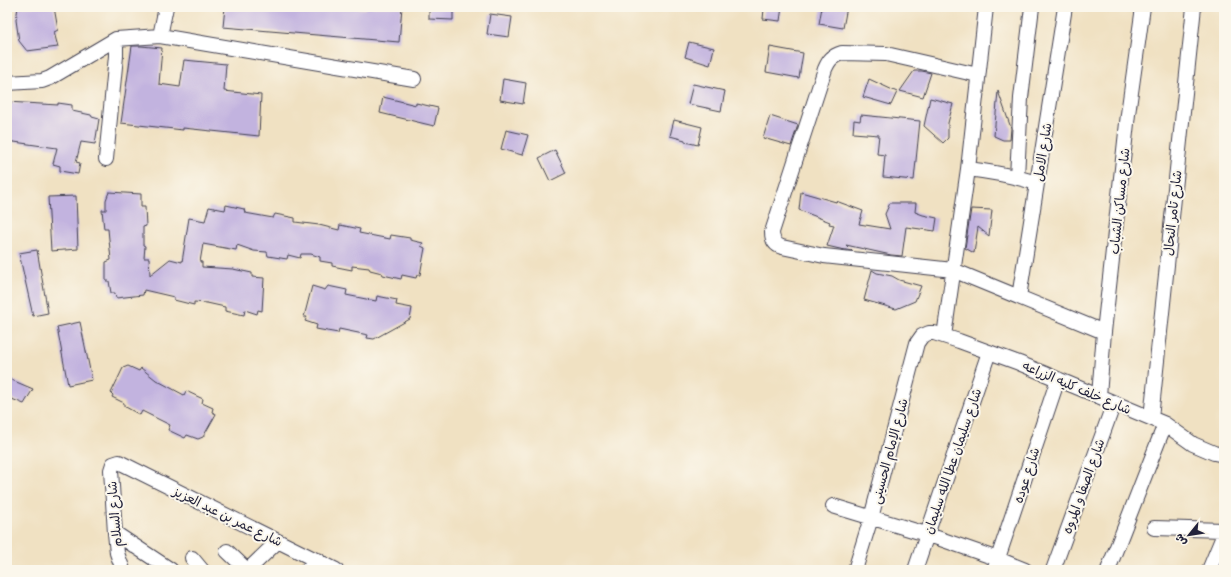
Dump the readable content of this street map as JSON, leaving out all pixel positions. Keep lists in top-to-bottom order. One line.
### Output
{"streets":{"street":["شارع الامل","شارع مساكن الشباب","شارع تامر النحال","شارع خلف كليه الزراعه","شارع الإمام الحسينى","شارع سليمان عطا الله سليمان","شارع عوده","شارع الصفا و المروه","شارع السلام","شارع عمر بن عبد العزيز"]},"crossings":[["شارع مساكن الشباب","شارع خلف كليه الزراعه"],["شارع تامر النحال","شارع خلف كليه الزراعه"],["شارع خلف كليه الزراعه","شارع الإمام الحسينى"],["شارع خلف كليه الزراعه","شارع سليمان عطا الله سليمان"],["شارع خلف كليه الزراعه","شارع عوده"],["شارع خلف كليه الزراعه","شارع الصفا و المروه"],["شارع السلام","شارع عمر بن عبد العزيز"]],"north":"bottom left"}
